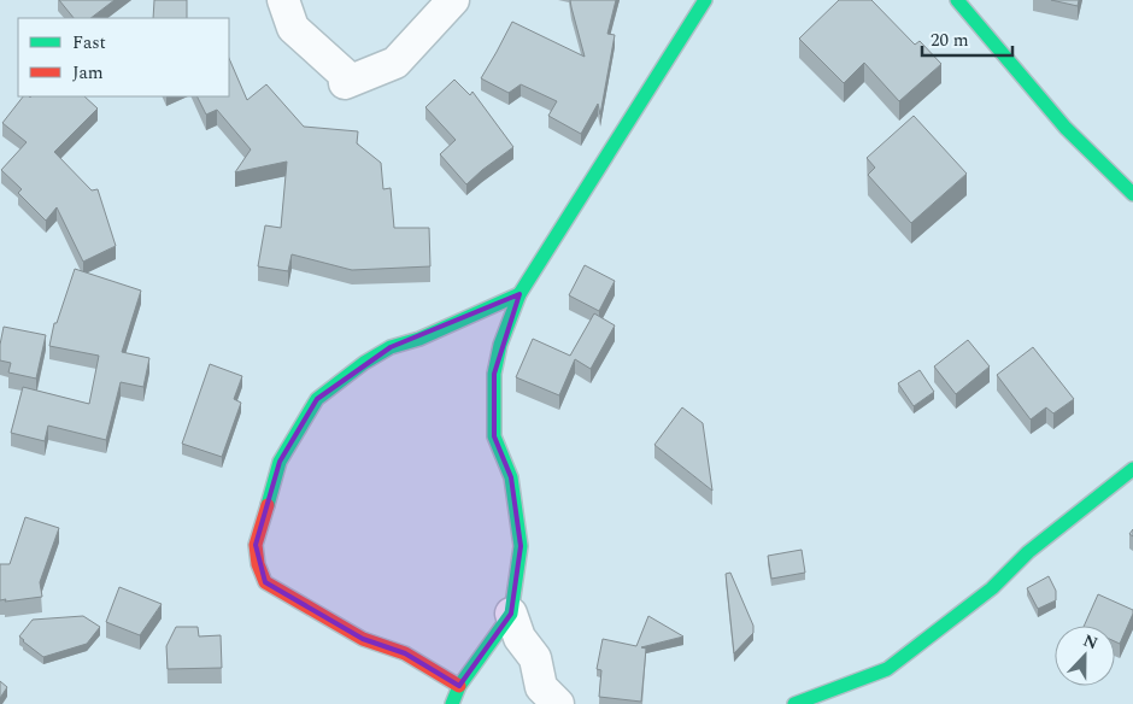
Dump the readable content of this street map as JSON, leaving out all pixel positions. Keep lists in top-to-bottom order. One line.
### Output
{"legend":["Fast","Jam"],"scale_bar":"20 m","north":"top"}
